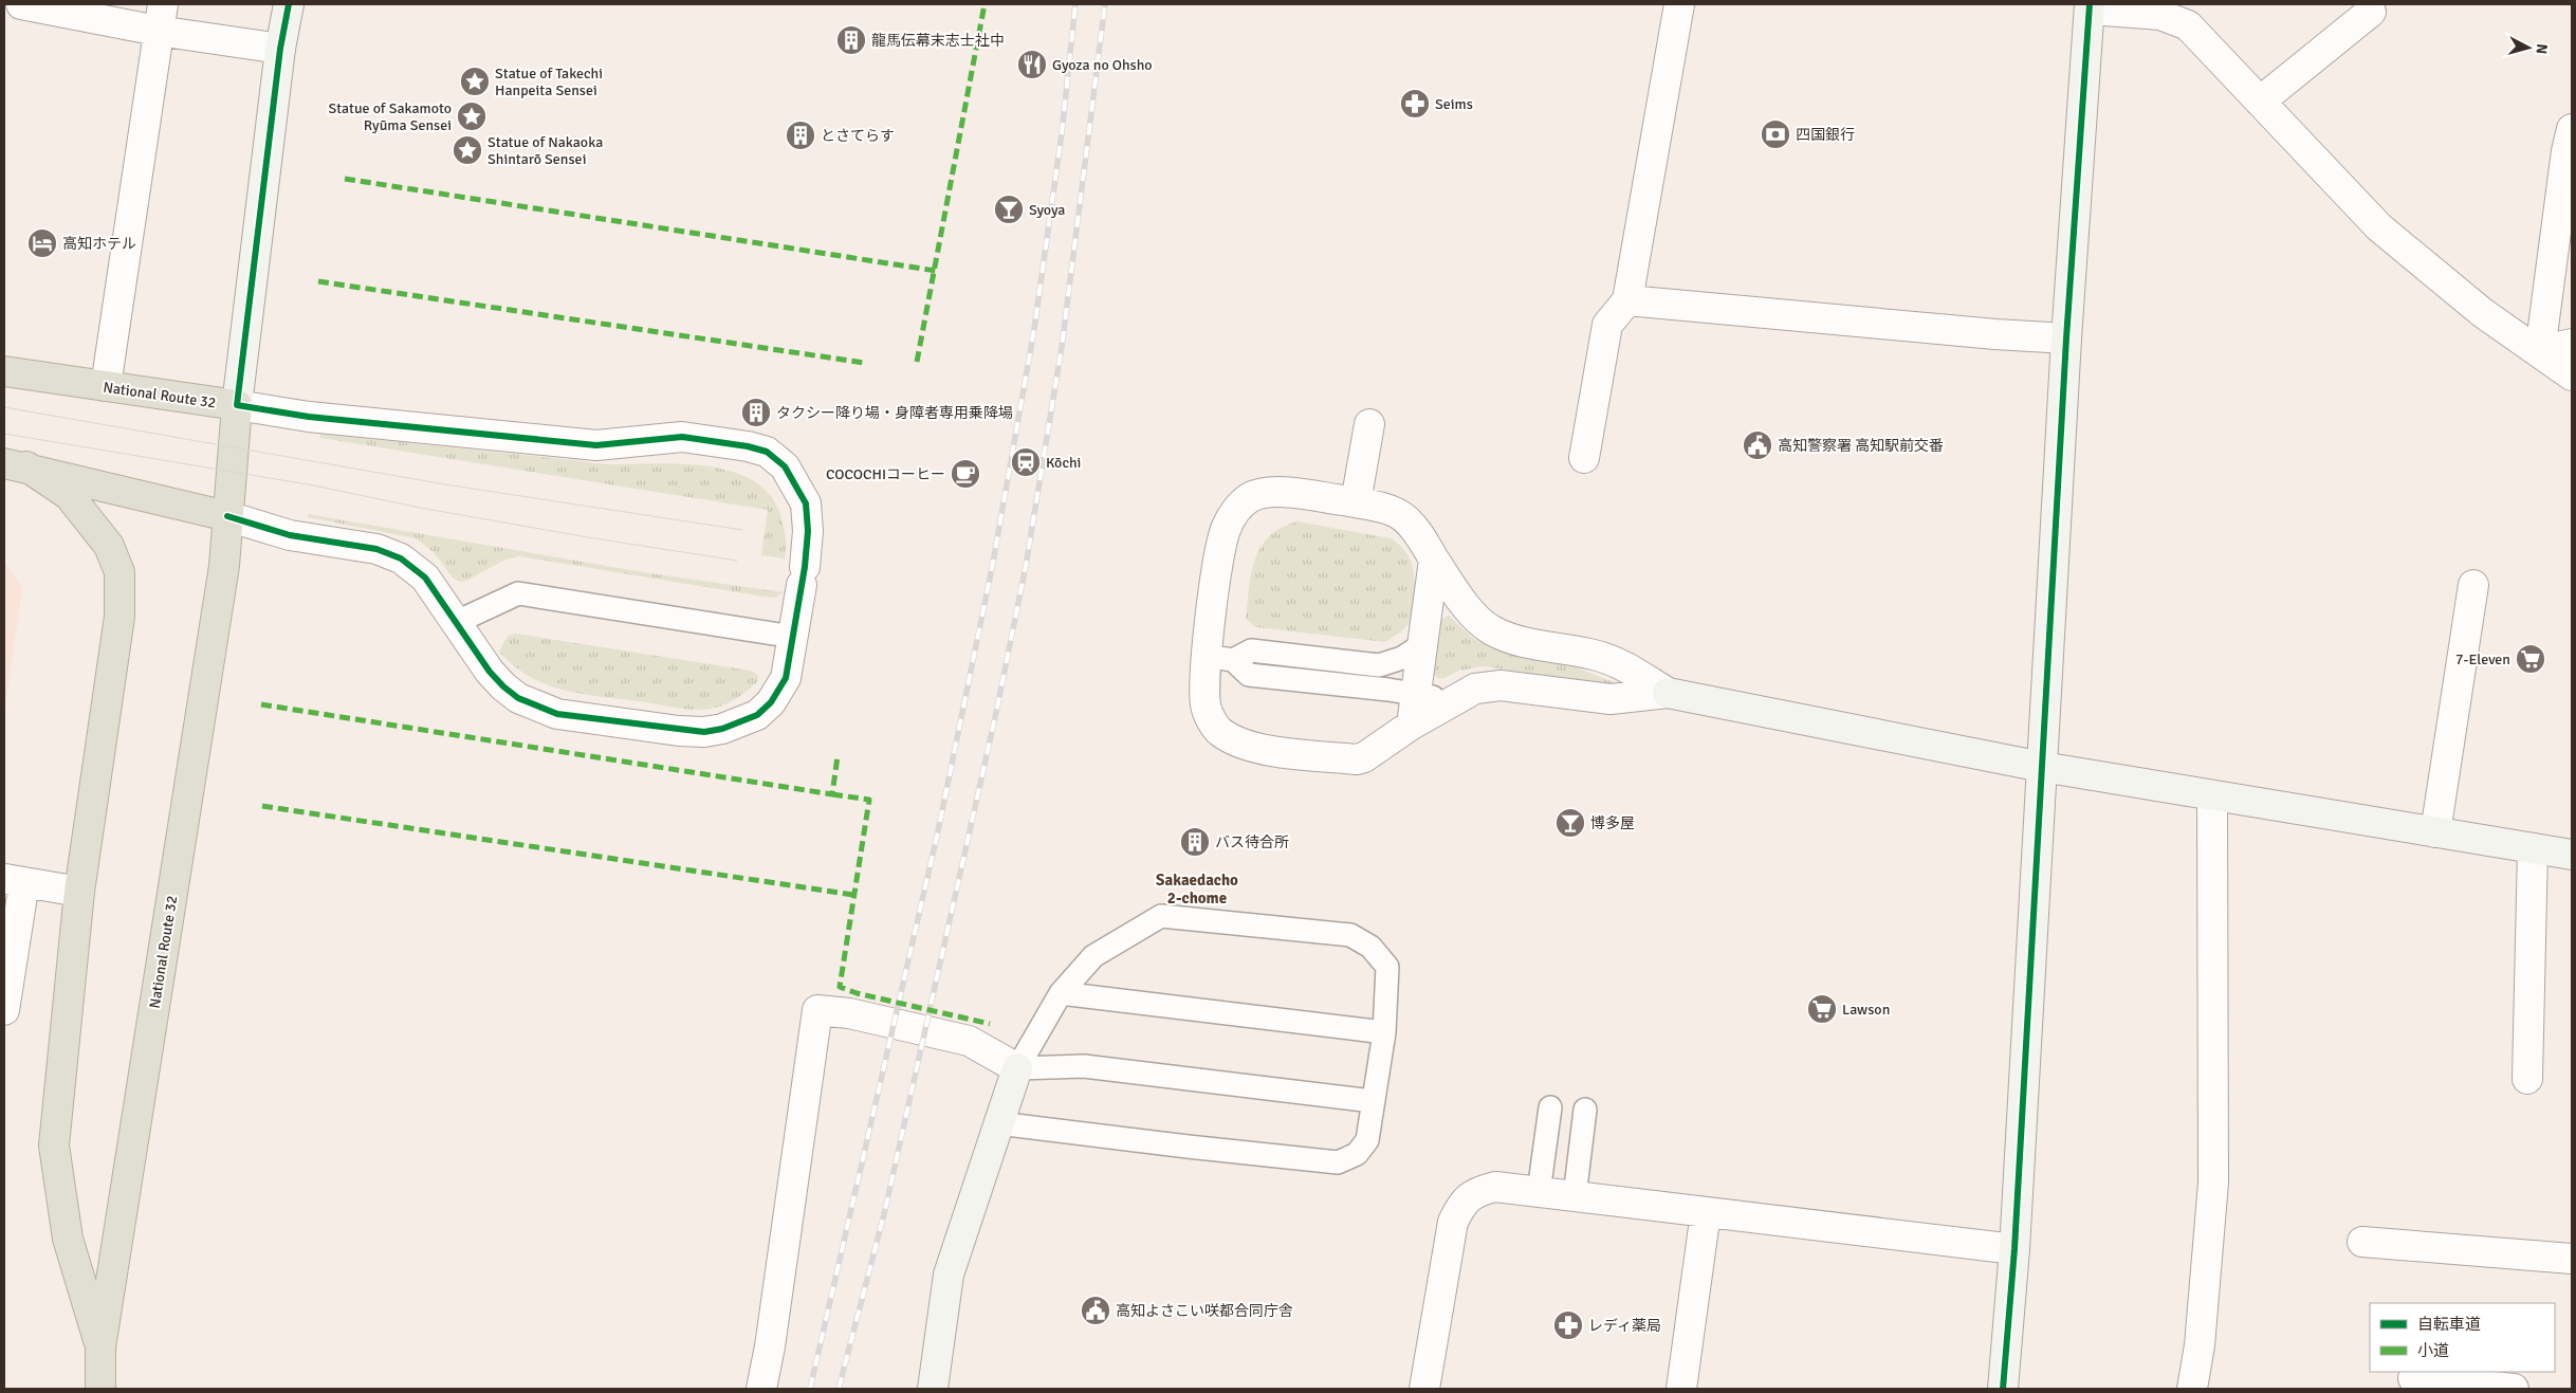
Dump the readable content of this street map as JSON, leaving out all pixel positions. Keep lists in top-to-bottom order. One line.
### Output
{"streets":{"highway":["National Route 32"]},"districts":["Sakaedacho 2-chome"],"places":{"building":["龍馬伝幕末志士社中","とさてらす","タクシー降り場・身障者専用乗降場","バス待合所"],"restaurant":["Gyoza no Ohsho"],"place":["Statue of Takechi Hanpeita Sensei","Statue of Sakamoto Ryūma Sensei","Statue of Nakaoka Shintarō Sensei"],"pharmacy":["Seims","レディ薬局"],"bank":["四国銀行"],"bar":["Syoya","博多屋"],"hotel":["高知ホテル"],"public building":["高知警察署 高知駅前交番","高知よさこい咲都合同庁舎"],"station":["Kōchi"],"cafe":["COCOCHIコーヒー"],"supermarket":["7-Eleven","Lawson"]},"legend":["自転車道","小道"],"north":"right"}
